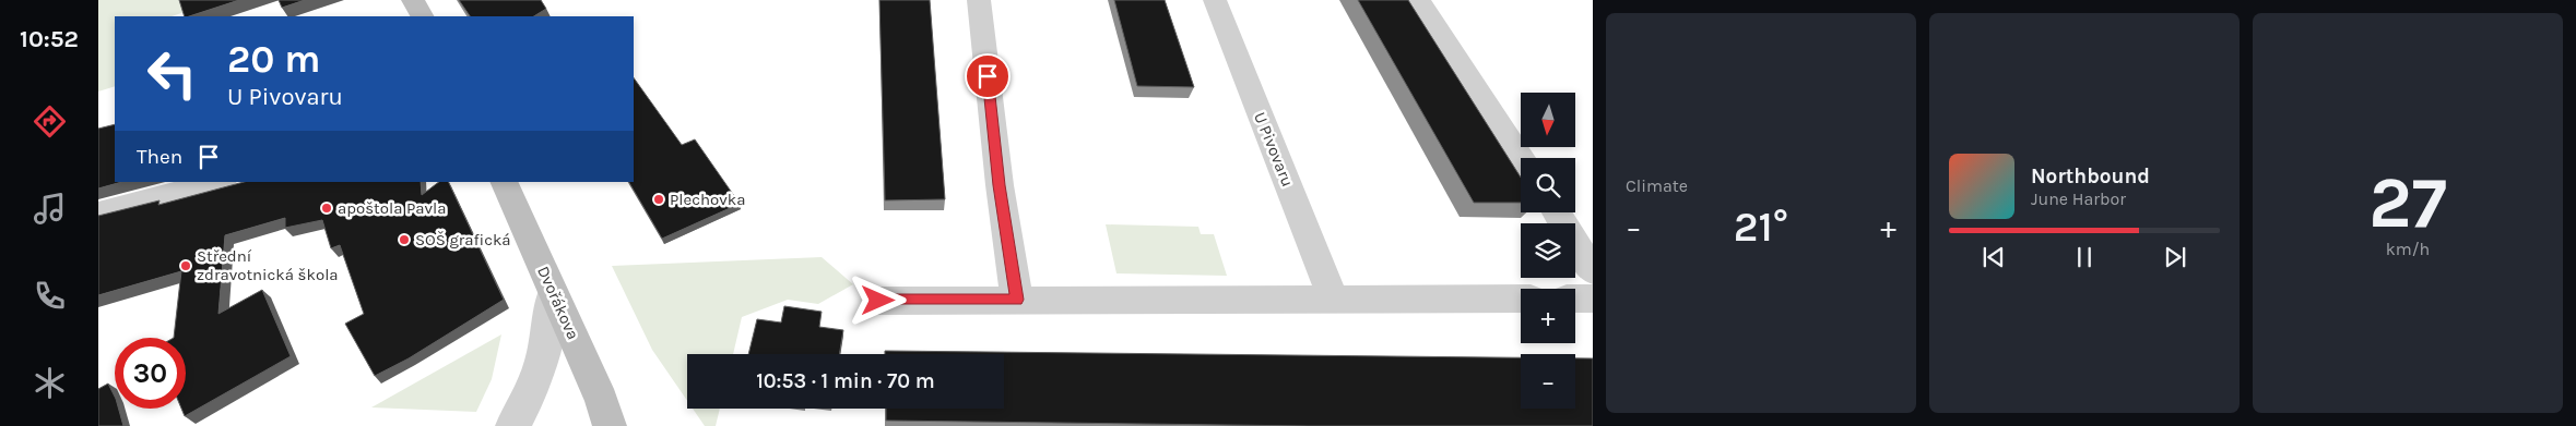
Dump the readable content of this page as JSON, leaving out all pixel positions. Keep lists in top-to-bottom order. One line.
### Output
{"streets":{"main road":["Dvořákova"],"street":["U Pivovaru"]},"places":["Plechovka","apoštola Pavla","SOŠ grafická","Střední zdravotnická škola"],"north":"bottom","page":{"tabs":"10:52","tile":["Climate",["27","km/h"]],"turn":["20 m","U Pivovaru"],"map_buttons":["+","−"],"then":"Then","song":["Northbound","June Harbor"],"heat":["−","21°","+"],"limit":"30","trip":"10:53 · 1 min · 70 m"}}
